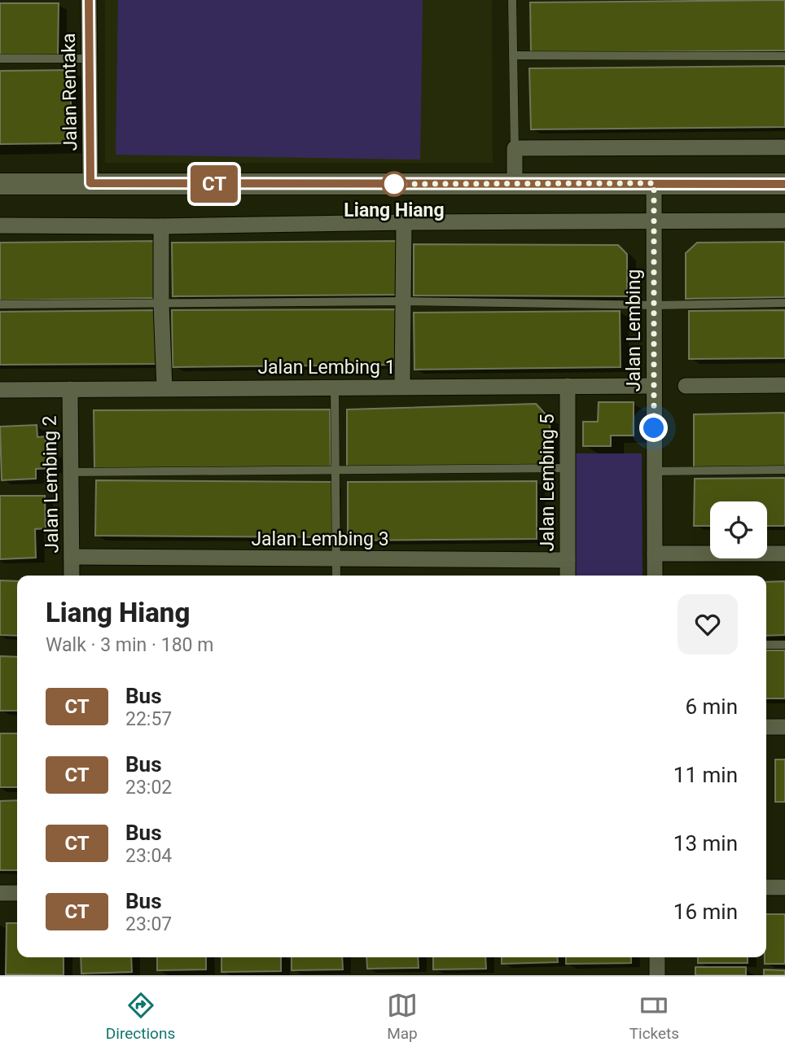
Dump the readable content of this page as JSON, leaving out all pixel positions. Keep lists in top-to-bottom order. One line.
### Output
{"streets":{"street":["Jalan Rentaka","Jalan Lembing","Jalan Lembing 1","Jalan Lembing 5","Jalan Lembing 2","Jalan Lembing 3"]},"crossings":[["Jalan Lembing","Jalan Lembing 1"],["Jalan Lembing 1","Jalan Lembing 5"],["Jalan Lembing 1","Jalan Lembing 2"],["Jalan Lembing 5","Jalan Lembing 3"],["Jalan Lembing 2","Jalan Lembing 3"]],"places":["Liang Hiang"],"lines":["bus line CT"],"page":{"on_map":"CT","heading":["Liang Hiang","Walk · 3 min · 180 m"],"list":[{"mark":"CT","name":"Bus","note":"22:57","value":"6 min"},{"mark":"CT","name":"Bus","note":"23:02","value":"11 min"},{"mark":"CT","name":"Bus","note":"23:04","value":"13 min"},{"mark":"CT","name":"Bus","note":"23:07","value":"16 min"}],"tabs":["Directions","Map","Tickets"]}}
